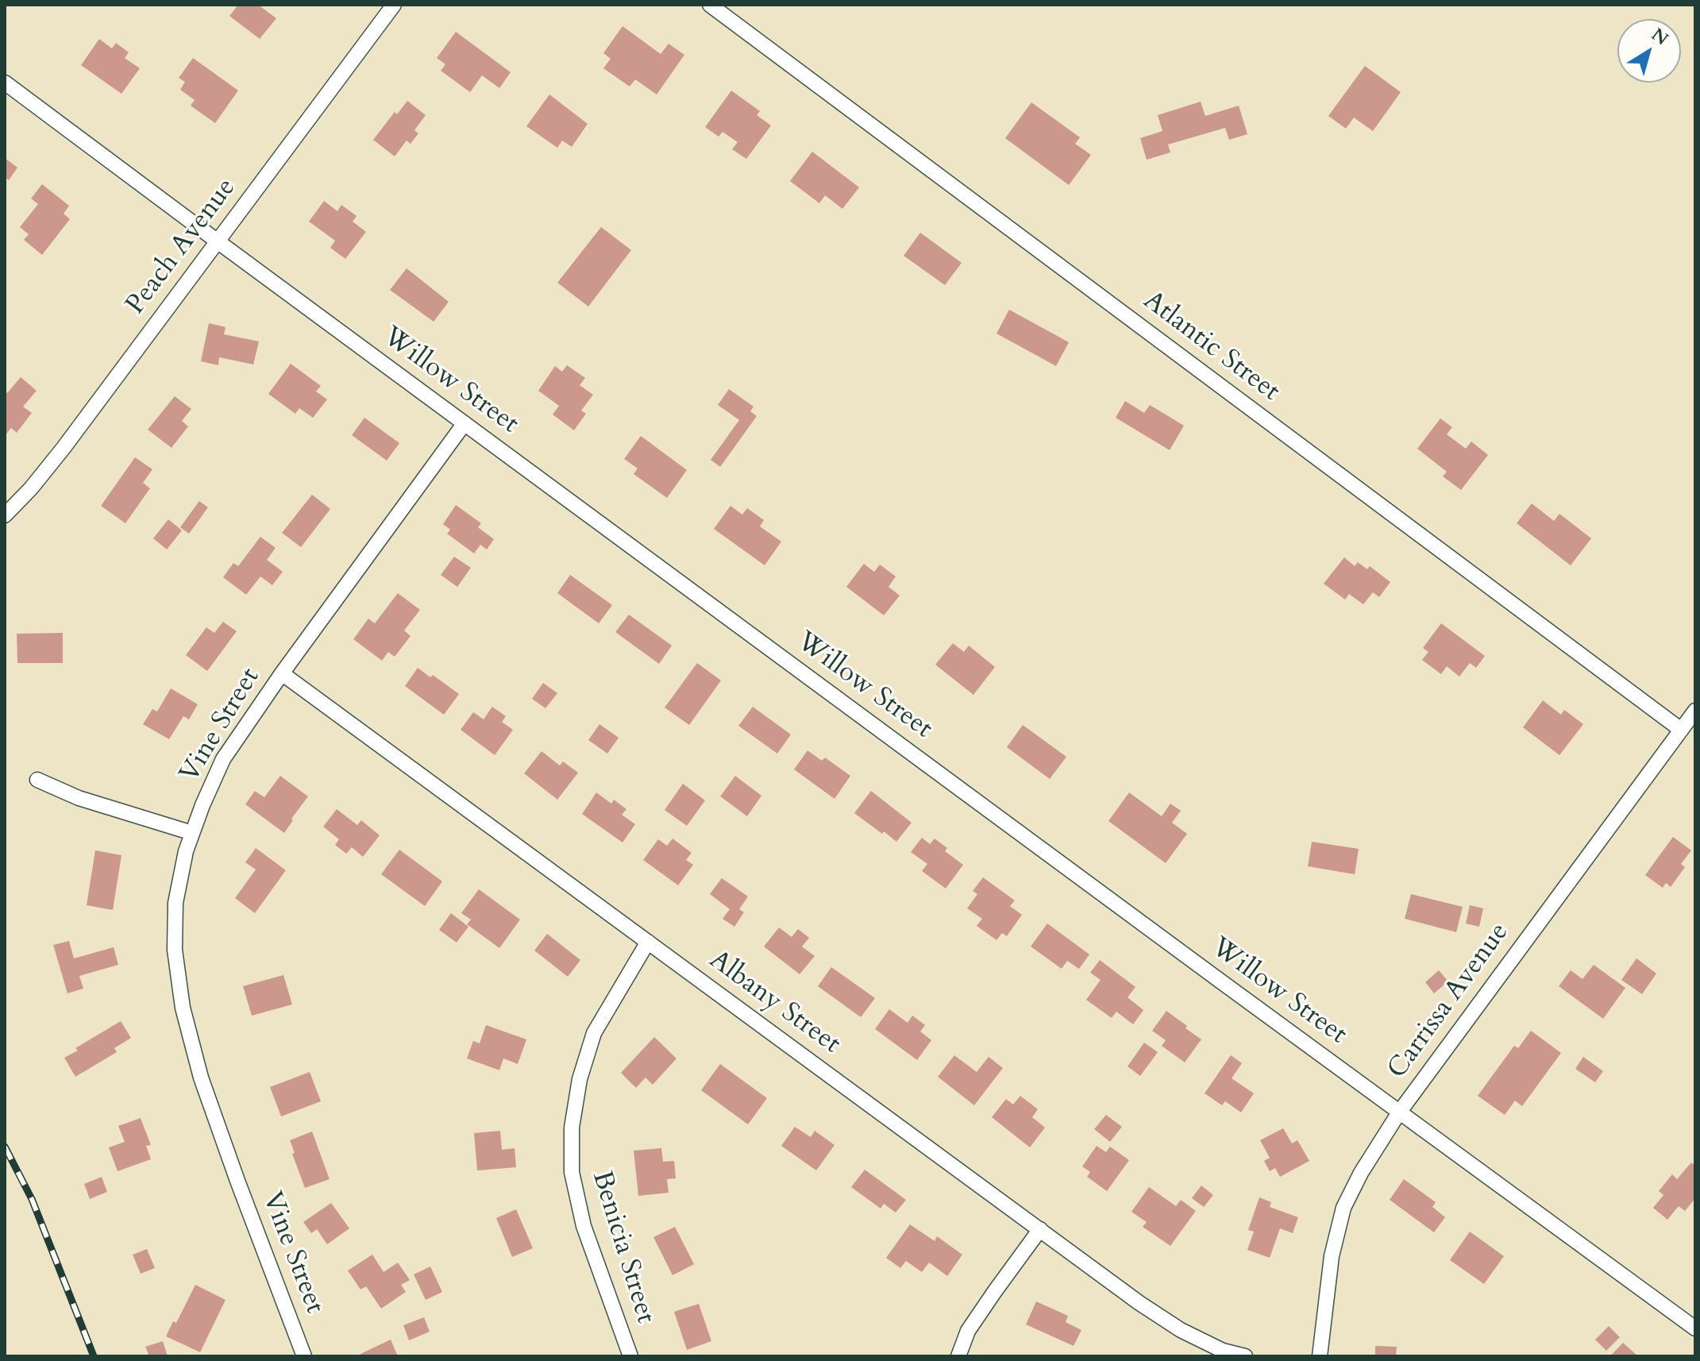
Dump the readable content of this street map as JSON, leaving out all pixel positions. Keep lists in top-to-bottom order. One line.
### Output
{"streets":{"street":["Peach Avenue","Atlantic Street","Willow Street","Vine Street","Carrissa Avenue","Albany Street","Benicia Street"]},"crossings":[["Peach Avenue","Willow Street"],["Atlantic Street","Carrissa Avenue"],["Willow Street","Vine Street"],["Willow Street","Carrissa Avenue"],["Vine Street","Albany Street"],["Albany Street","Benicia Street"]],"north":"top right"}
